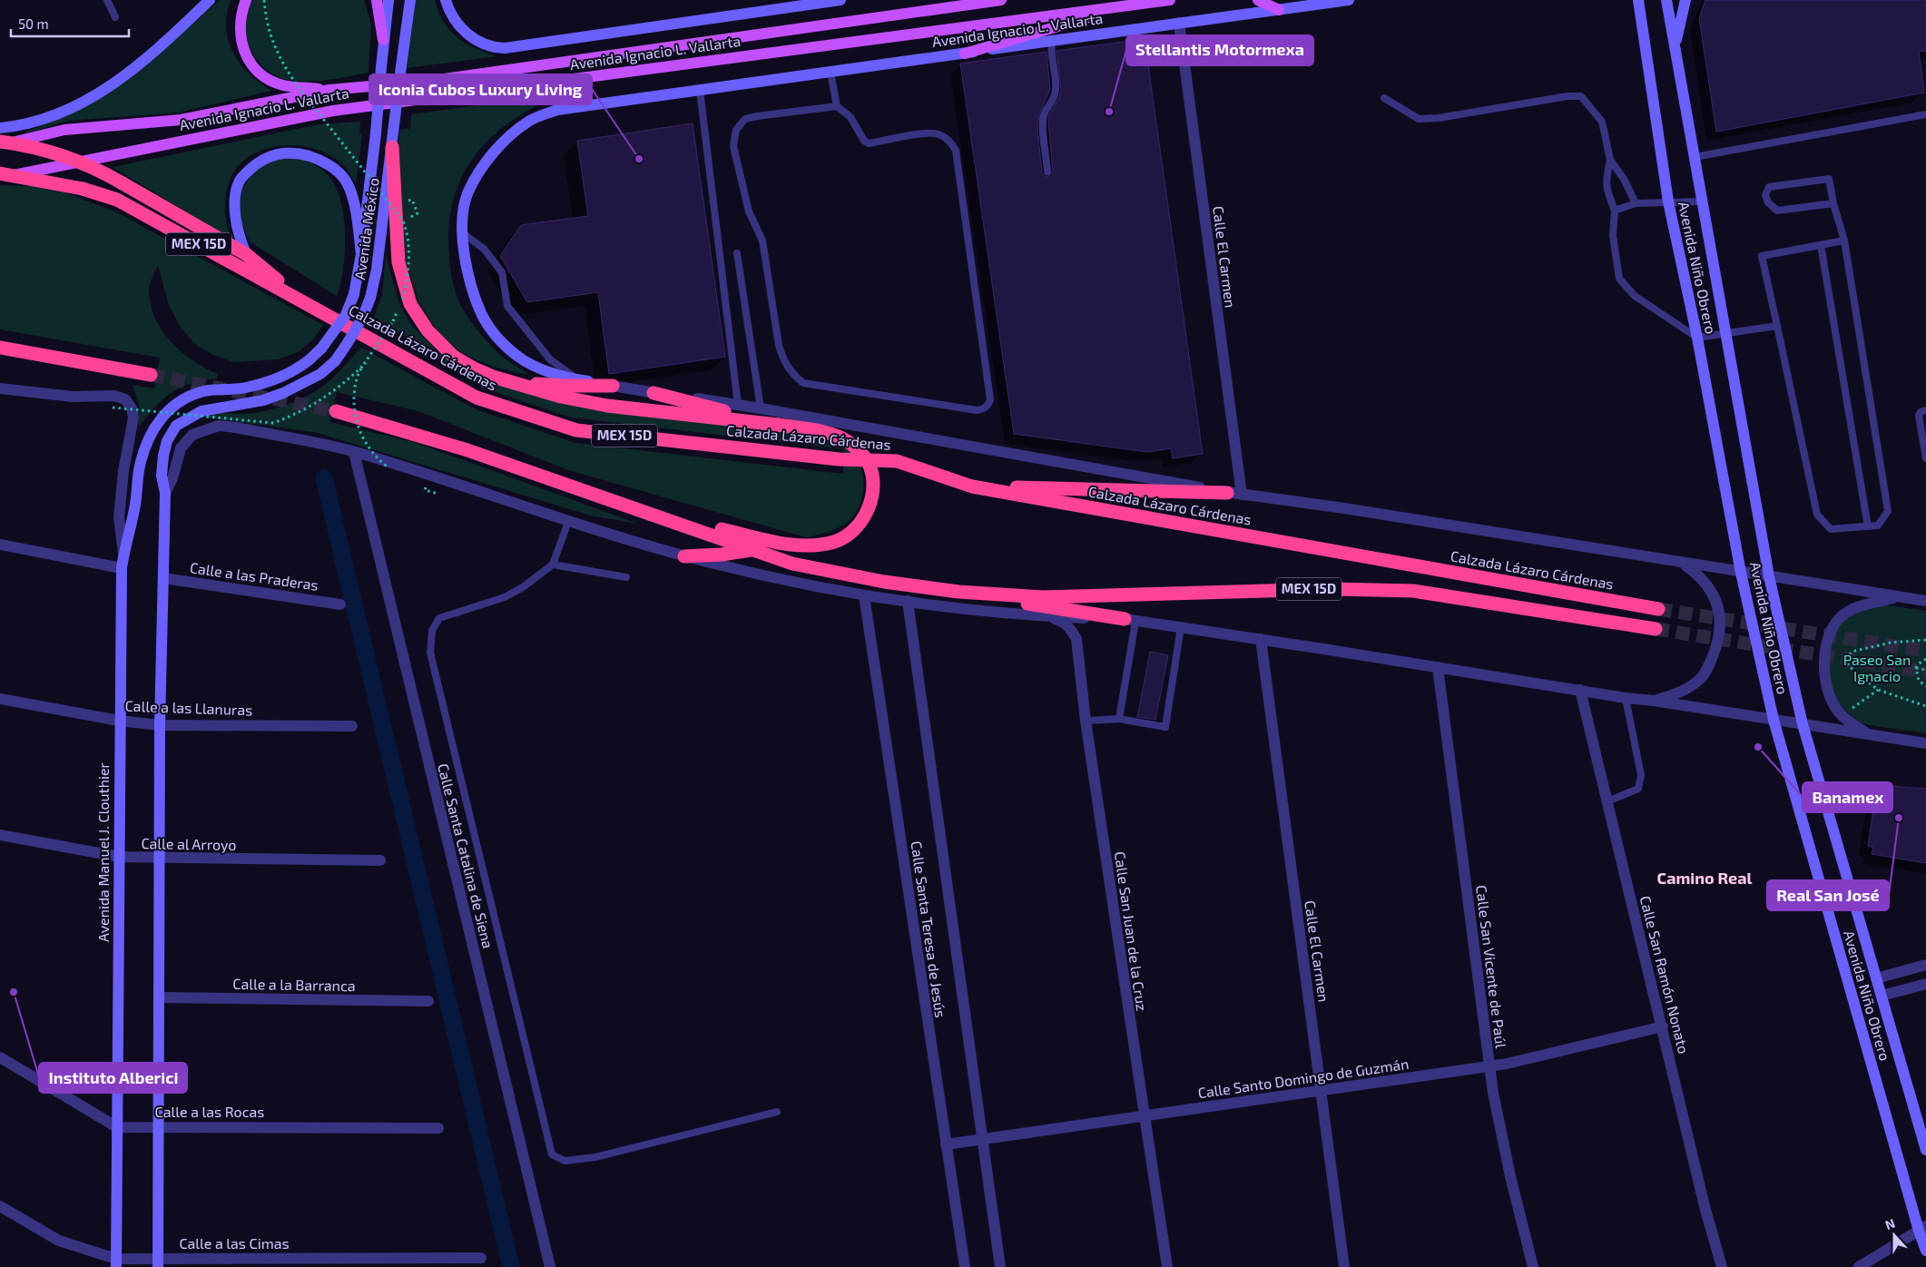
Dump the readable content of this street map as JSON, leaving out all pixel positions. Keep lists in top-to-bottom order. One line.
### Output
{"streets":{"highway":["MEX 15D","Calzada Lázaro Cárdenas"],"main road":["Avenida Ignacio L. Vallarta","Avenida México","Avenida Niño Obrero","Avenida Manuel J. Clouthier"],"street":["Calle El Carmen","Calle a las Praderas","Calle a las Llanuras","Calle al Arroyo","Calle Santa Catalina de Siena","Calle Santa Teresa de Jesús","Calle San Juan de la Cruz","Calle San Vicente de Paúl","Calle San Ramón Nonato","Calle a la Barranca","Calle Santo Domingo de Guzmán","Calle a las Rocas","Calle a las Cimas"]},"crossings":[["Avenida Ignacio L. Vallarta","Calle El Carmen"],["Avenida Ignacio L. Vallarta","Calzada Lázaro Cárdenas"],["Avenida México","Avenida Manuel J. Clouthier"],["Calle El Carmen","Calzada Lázaro Cárdenas"],["Calle El Carmen","Calle Santo Domingo de Guzmán"],["Avenida Niño Obrero","Calzada Lázaro Cárdenas"],["Calle a las Llanuras","Avenida Manuel J. Clouthier"],["Calle al Arroyo","Avenida Manuel J. Clouthier"],["Avenida Manuel J. Clouthier","Calle a las Rocas"],["Avenida Manuel J. Clouthier","Calle a las Cimas"],["Calle Santa Teresa de Jesús","Calle Santo Domingo de Guzmán"],["Calle San Juan de la Cruz","Calle Santo Domingo de Guzmán"],["Calle San Vicente de Paúl","Calle Santo Domingo de Guzmán"],["Calle San Ramón Nonato","Calle Santo Domingo de Guzmán"]],"districts":["Camino Real"],"parks":["Paseo San Ignacio"],"places":["Stellantis Motormexa","Iconia Cubos Luxury Living","Banamex","Real San José","Instituto Alberici"],"scale_bar":"50 m","north":"top"}
